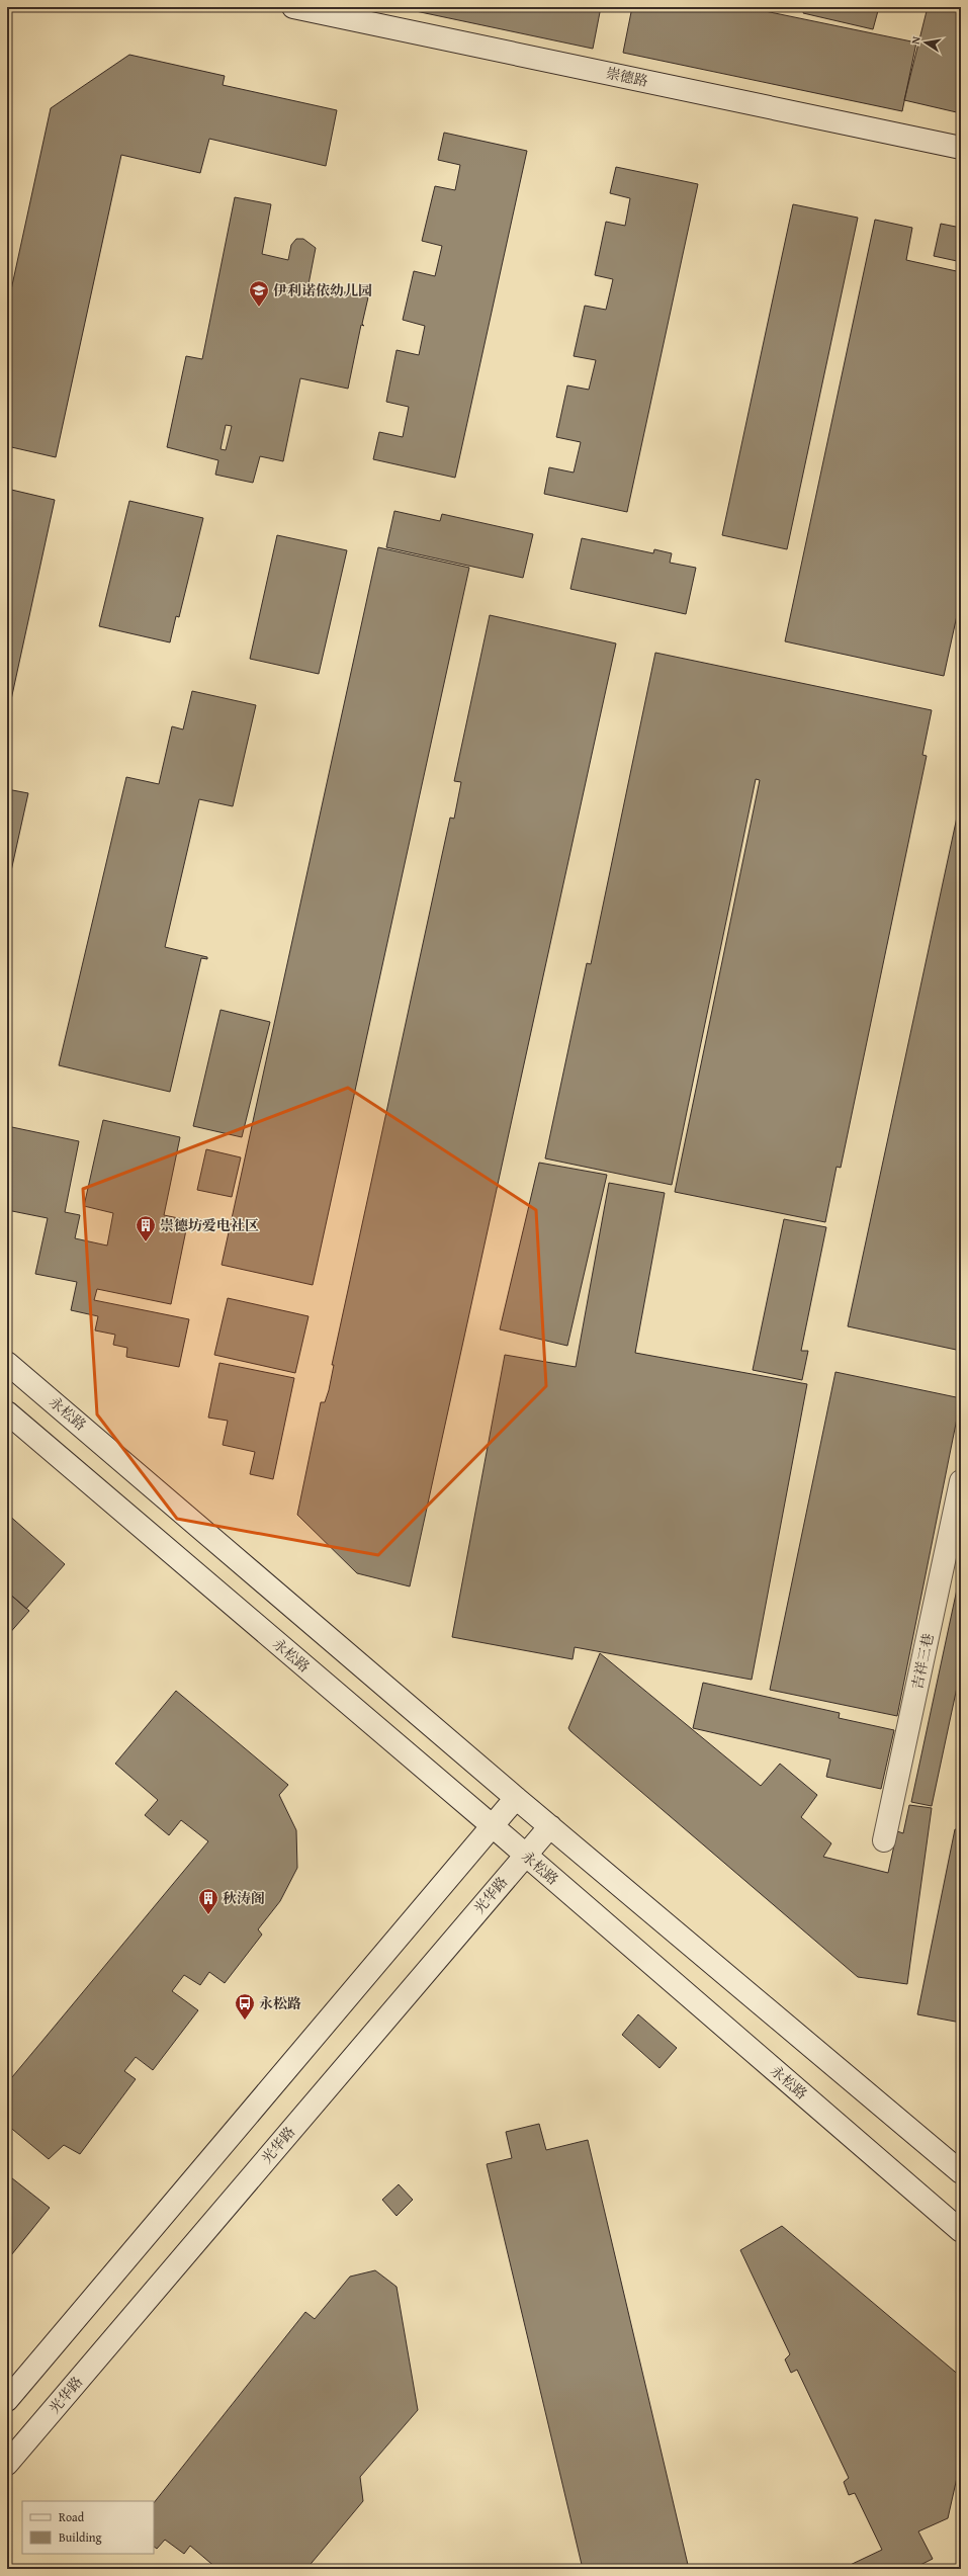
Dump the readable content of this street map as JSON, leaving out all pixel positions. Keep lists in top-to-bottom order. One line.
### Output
{"streets":{"street":["崇德路","永松路","吉祥三巷","光华路"]},"crossings":[["永松路","光华路"]],"places":{"school or university":["伊利诺依幼儿园"],"building":["崇德坊爱电社区","秋涛阁"],"bus stop":["永松路"]},"legend":["Road","Building"],"north":"left"}
